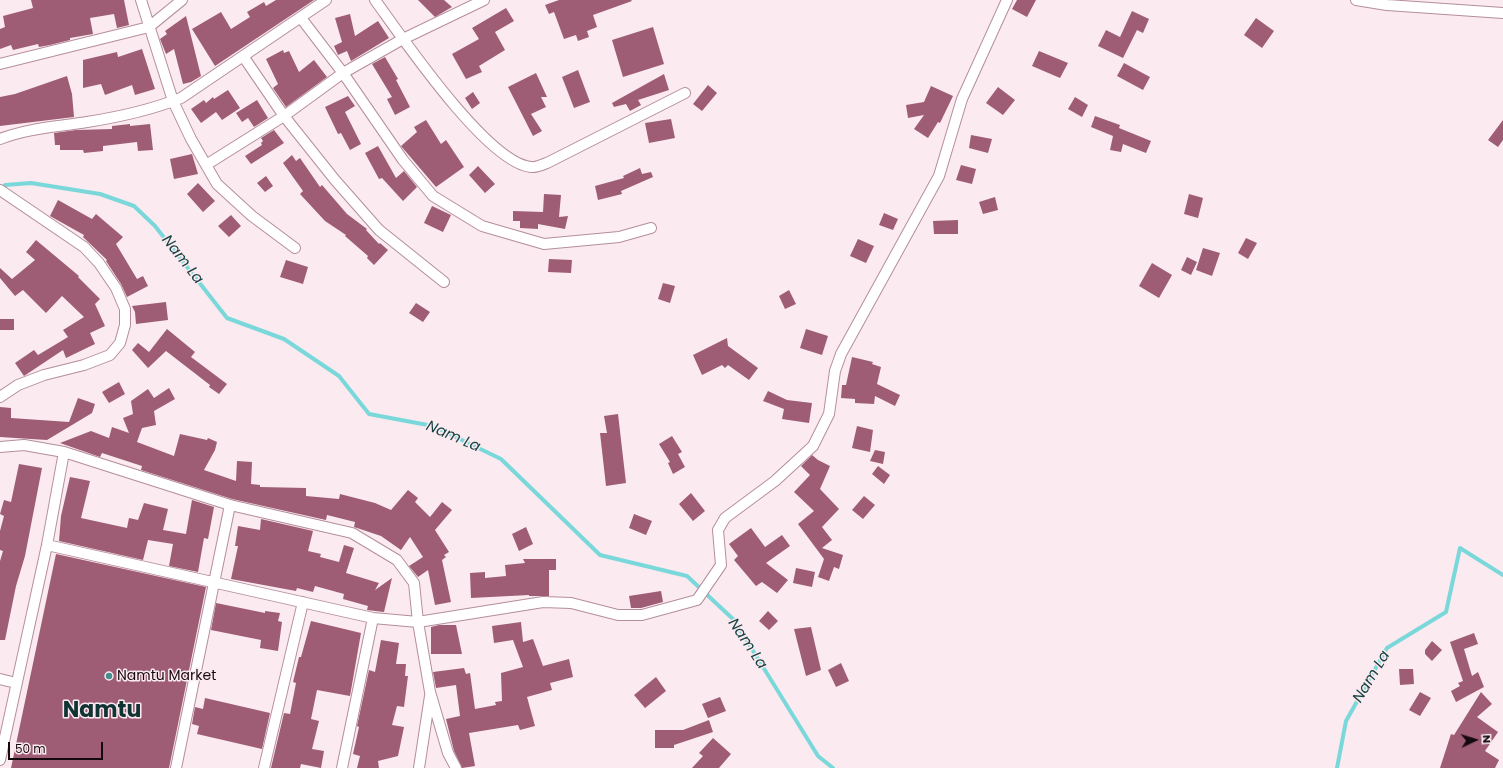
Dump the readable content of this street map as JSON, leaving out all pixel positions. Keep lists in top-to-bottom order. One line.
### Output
{"districts":["Namtu"],"water":["Nam La"],"places":["Namtu Market"],"scale_bar":"50 m","north":"right"}
